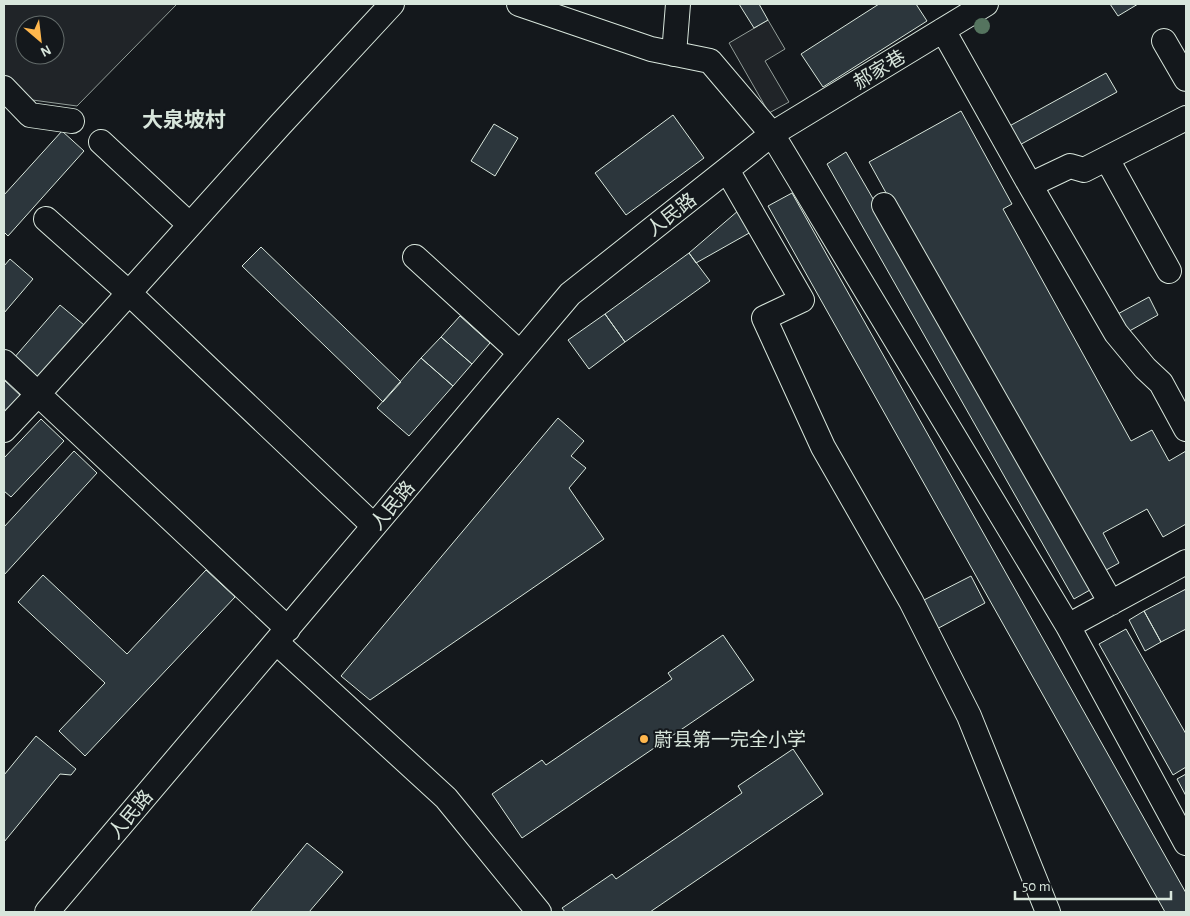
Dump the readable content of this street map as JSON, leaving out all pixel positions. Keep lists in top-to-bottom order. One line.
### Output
{"streets":{"street":["郝家巷","人民路"]},"crossings":[["郝家巷","人民路"]],"districts":["大泉坡村"],"places":["蔚县第一完全小学"],"scale_bar":"50 m","north":"bottom right"}
